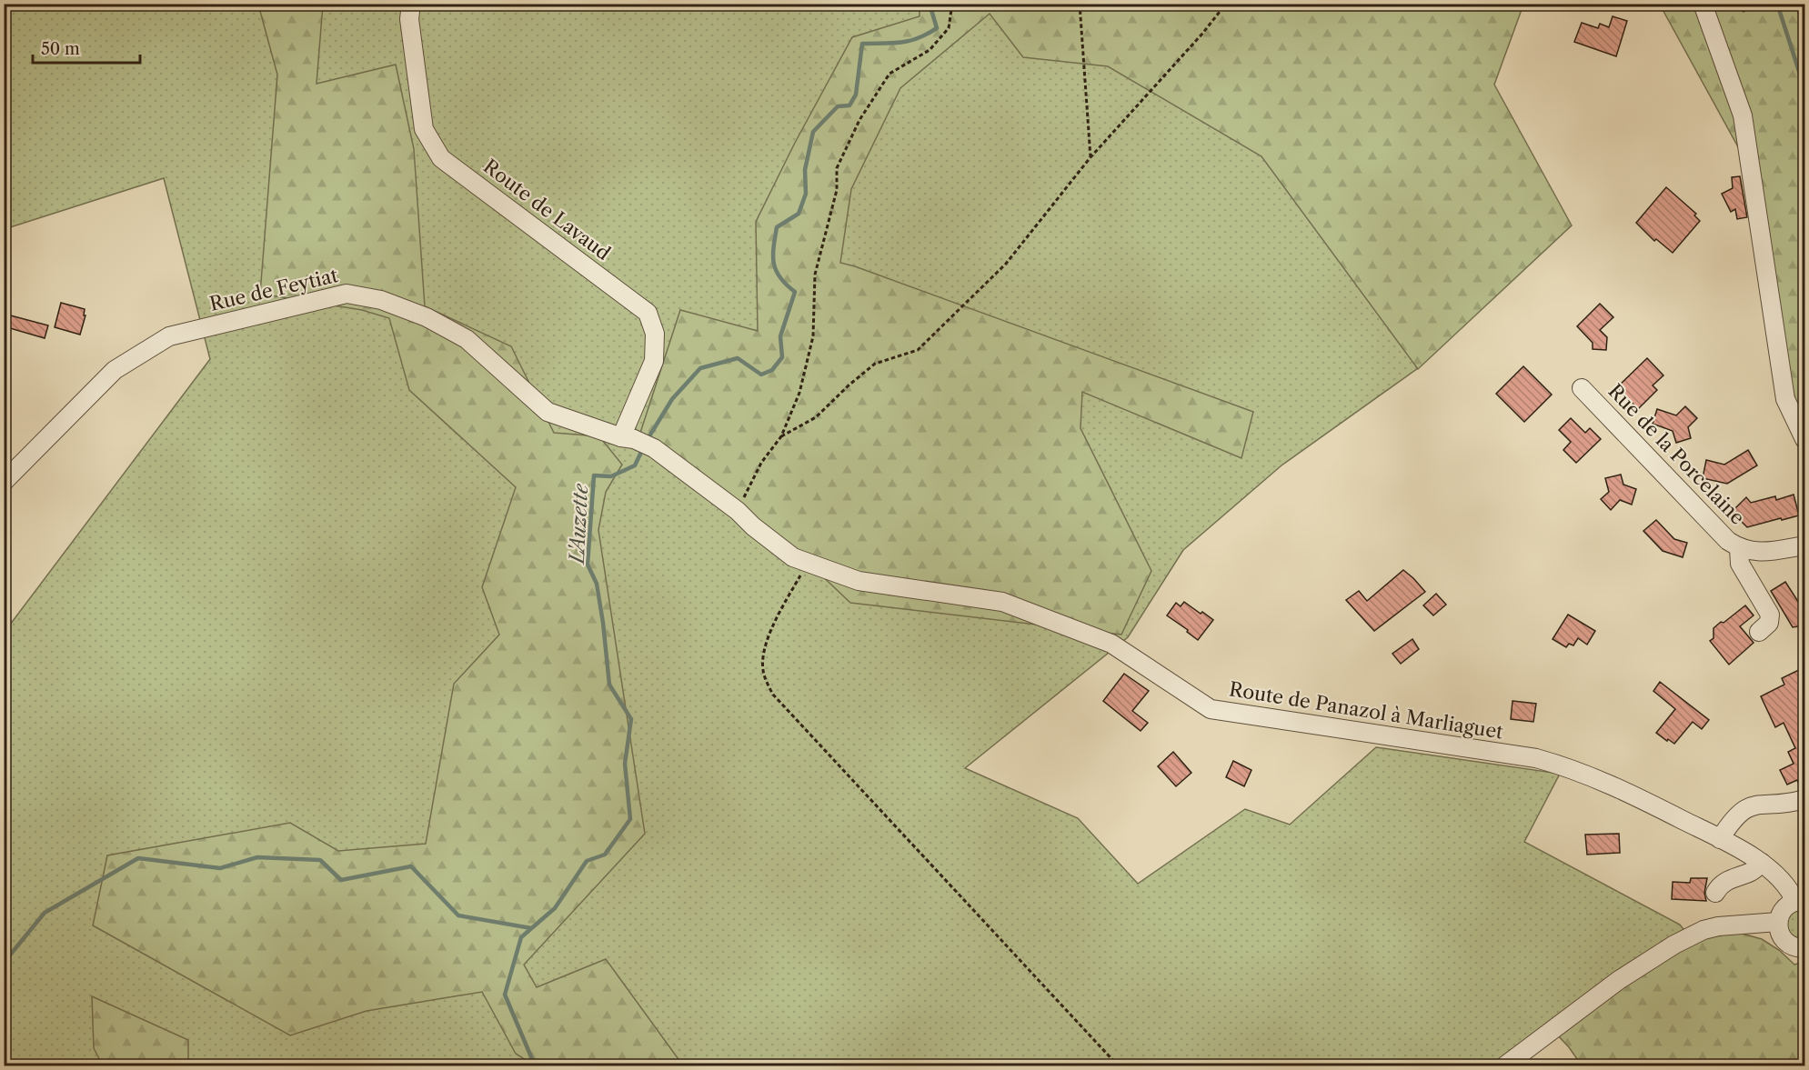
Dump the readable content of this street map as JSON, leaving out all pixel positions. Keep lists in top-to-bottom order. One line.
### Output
{"streets":{"street":["Route de Lavaud","Rue de Feytiat","Rue de la Porcelaine","Route de Panazol à Marliaguet"]},"crossings":[["Route de Lavaud","Rue de Feytiat"],["Route de Lavaud","Route de Panazol à Marliaguet"],["Rue de Feytiat","Route de Panazol à Marliaguet"]],"water":["L'Auzette"],"scale_bar":"50 m"}
